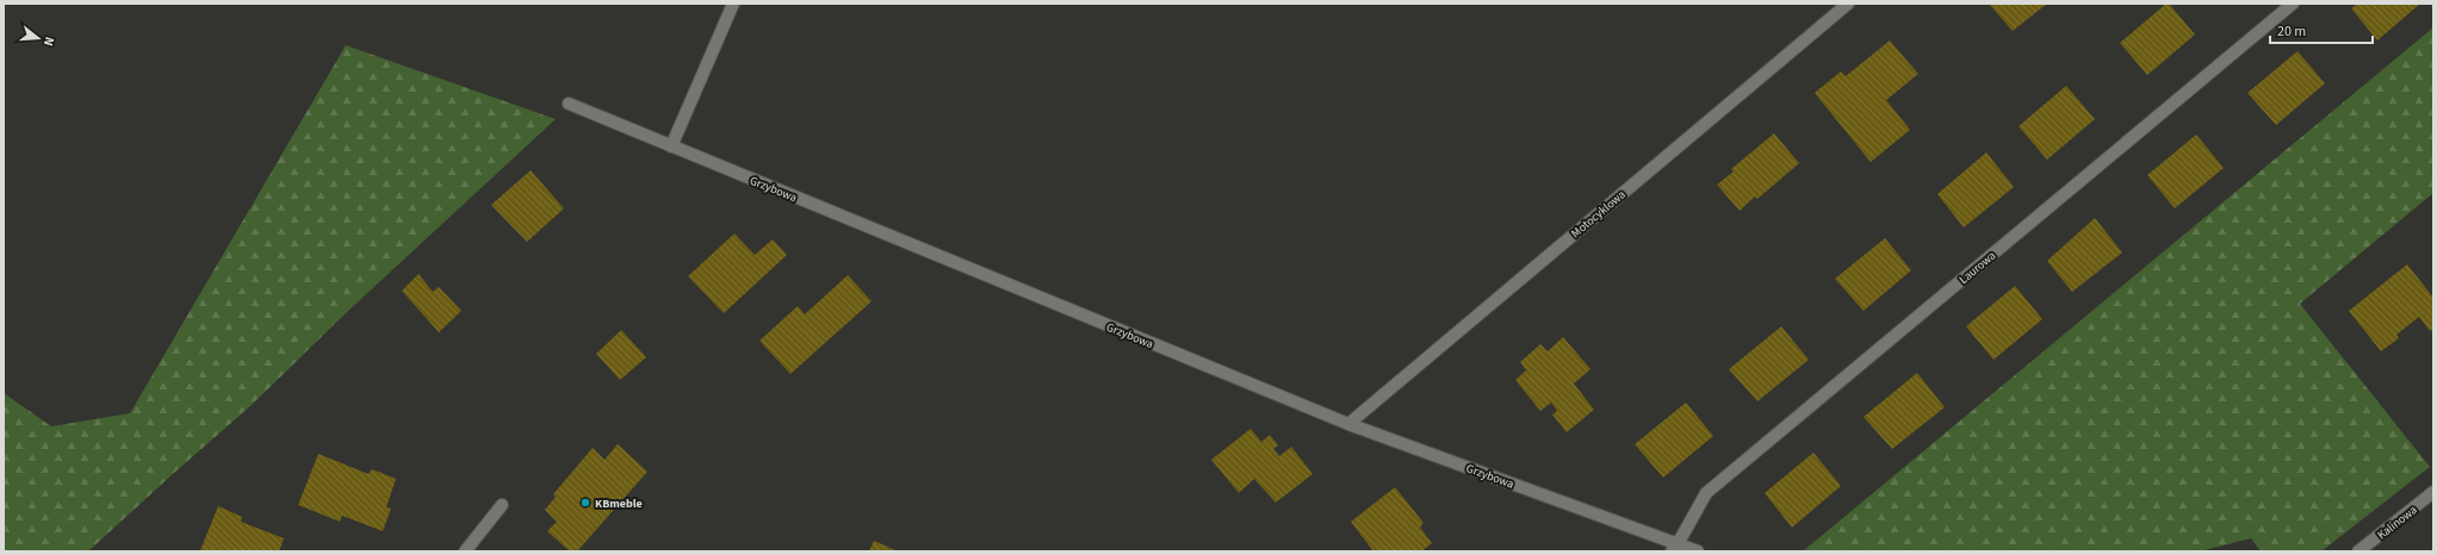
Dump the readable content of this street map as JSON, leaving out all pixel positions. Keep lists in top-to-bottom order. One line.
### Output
{"streets":{"street":["Grzybowa","Motocyklowa","Laurowa","Kalinowa"]},"crossings":[["Grzybowa","Motocyklowa"],["Grzybowa","Laurowa"]],"places":["KBmeble"],"scale_bar":"20 m","north":"right"}
